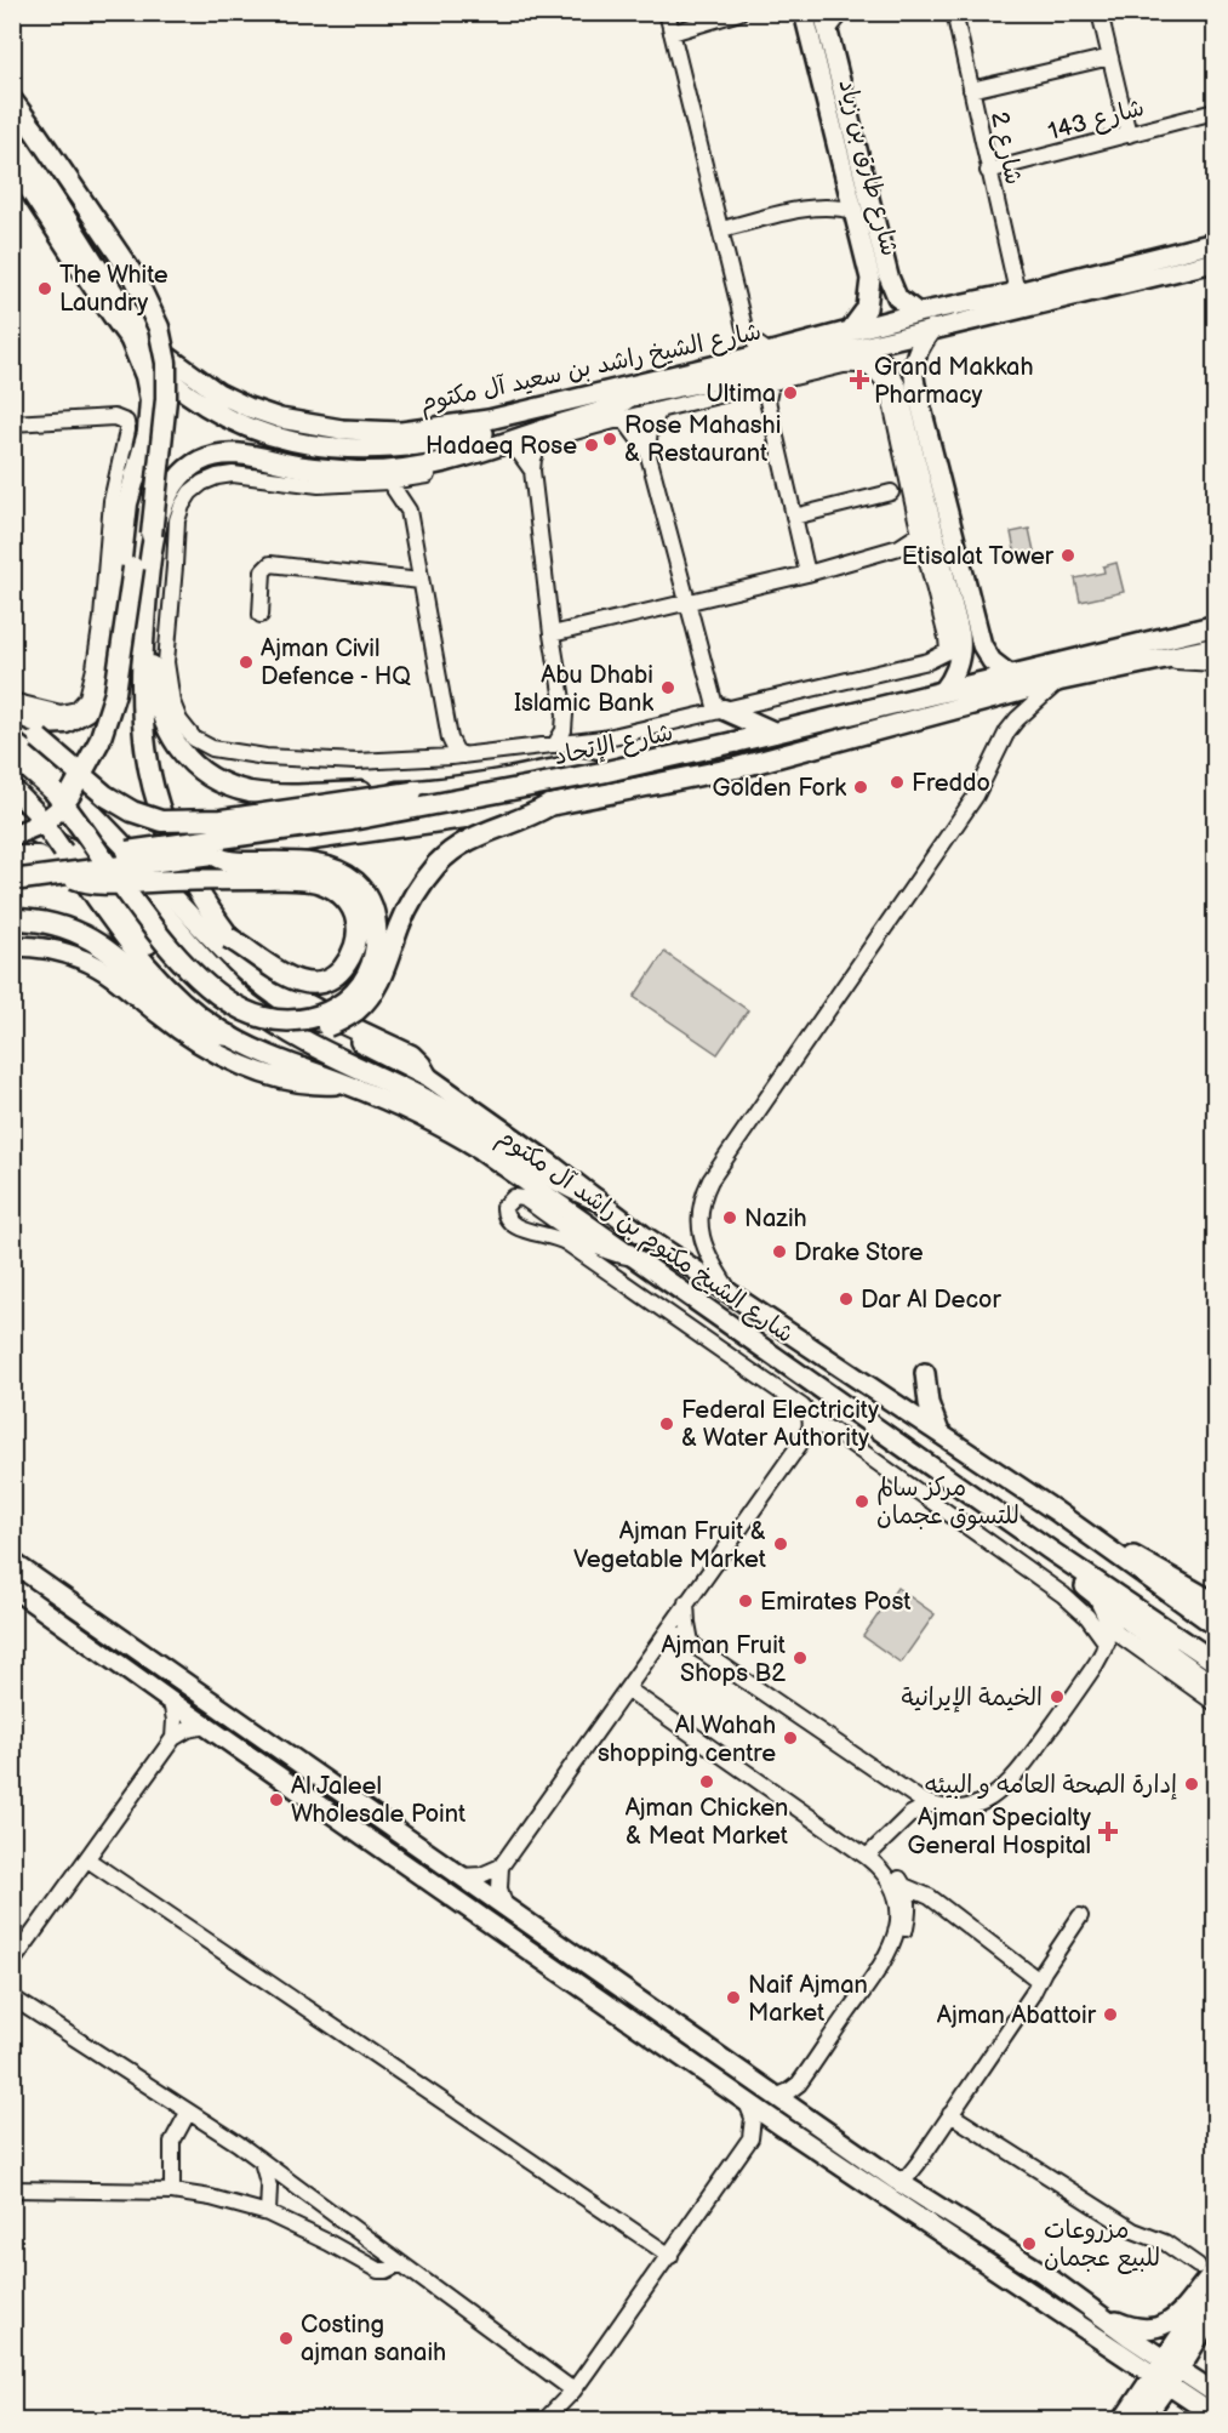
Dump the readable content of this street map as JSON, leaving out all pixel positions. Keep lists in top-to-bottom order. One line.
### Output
{"streets":{"highway":["شارع الإتحاد"],"main road":["شارع طارق بن زياد","شارع الشيخ راشد بن سعيد آل مكتوم","شارع الشيخ مكتوم بن راشد آل مكتوم"],"street":["شارع 143","شارع 2"]},"crossings":[["شارع 143","شارع 2"],["شارع 2","شارع الشيخ راشد بن سعيد آل مكتوم"],["شارع طارق بن زياد","شارع الشيخ راشد بن سعيد آل مكتوم"],["شارع الإتحاد","شارع الشيخ مكتوم بن راشد آل مكتوم"]],"places":{"other":["The White Laundry","Ultima","Rose Mahashi & Restaurant","Hadaeq Rose","Etisalat Tower","Ajman Civil Defence - HQ","Abu Dhabi Islamic Bank","Freddo","Golden Fork","Nazih","Drake Store","Dar Al Decor","Federal Electricity & Water Authority","مركز سالم للتسوق عجمان","Ajman Fruit & Vegetable Market","Emirates Post","Ajman Fruit Shops B2","الخيمة الإيرانية","Al Wahah shopping centre","Ajman Chicken & Meat Market","إدارة الصحة العامه و البيئه","Al Jaleel Wholesale Point","Naif Ajman Market","Ajman Abattoir","مزروعات للبيع عجمان","Costing ajman sanaih"],"health":["Grand Makkah Pharmacy","Ajman Specialty General Hospital"]}}
